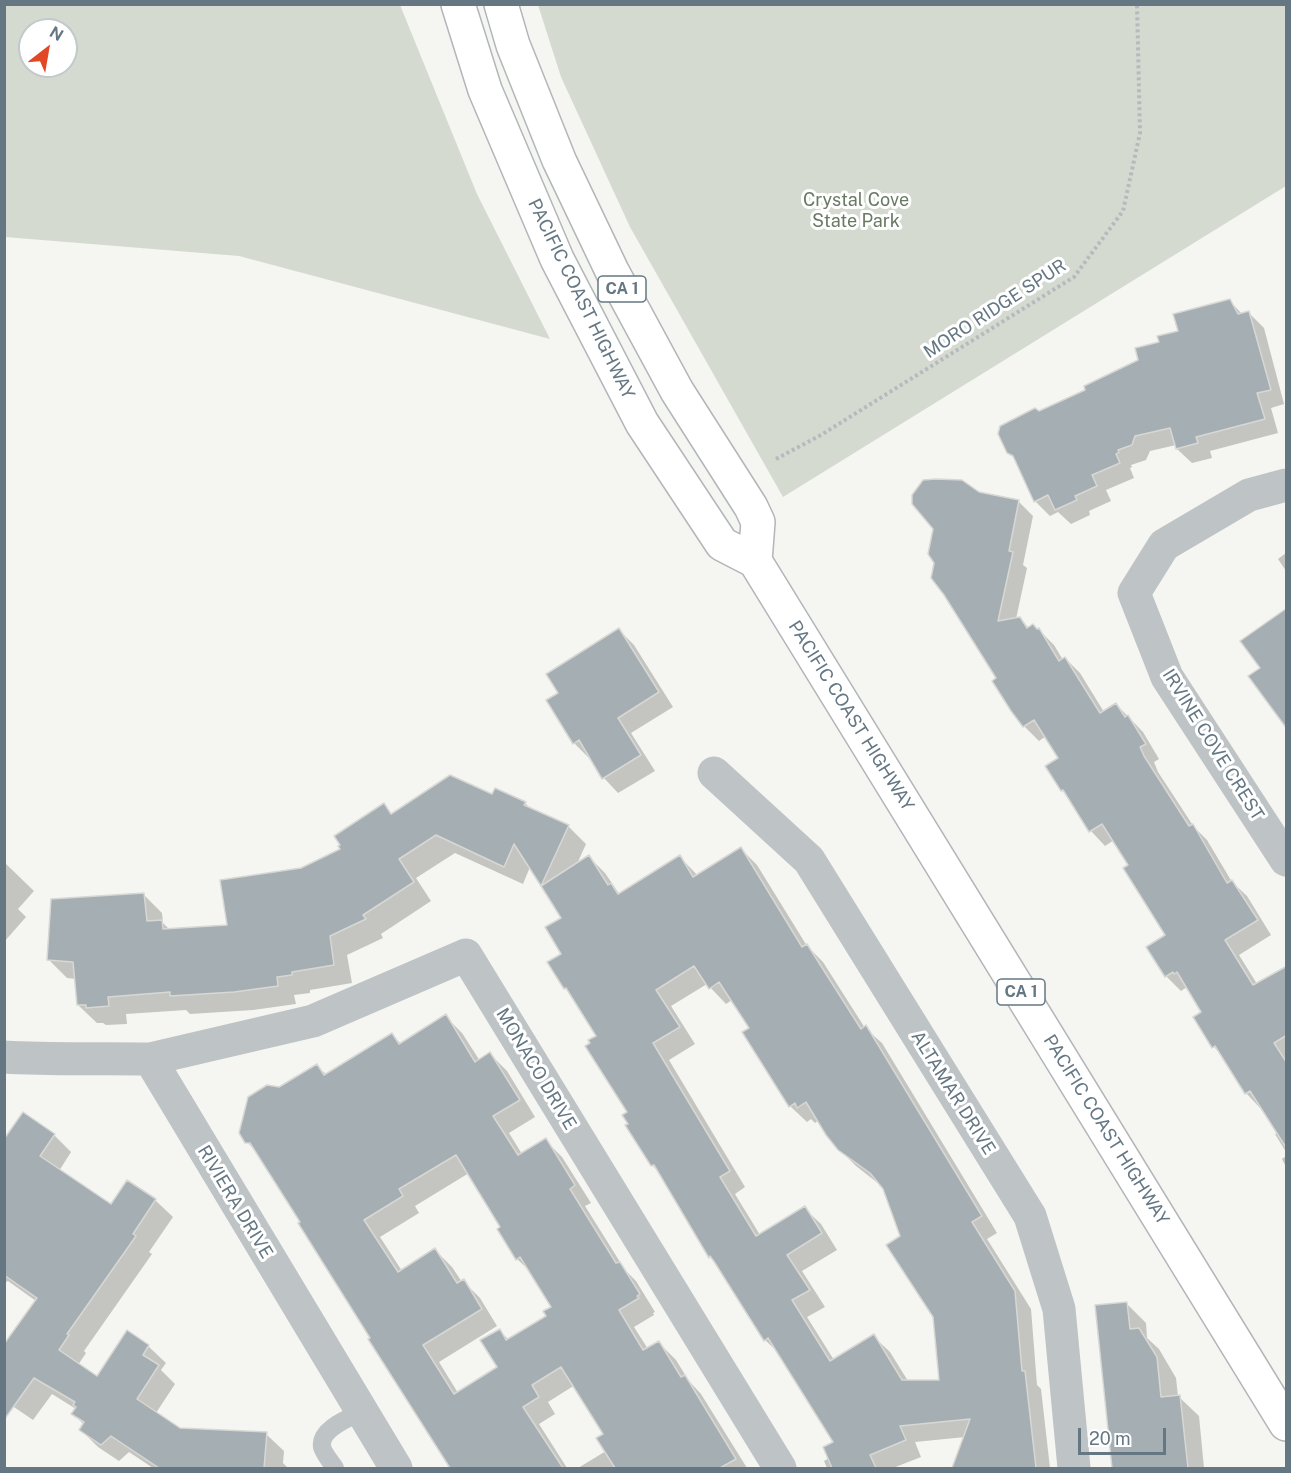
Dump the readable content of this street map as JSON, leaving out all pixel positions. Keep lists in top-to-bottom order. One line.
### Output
{"streets":{"highway":["CA 1","PACIFIC COAST HIGHWAY"],"street":["IRVINE COVE CREST","MONACO DRIVE","ALTAMAR DRIVE","RIVIERA DRIVE"],"path":["MORO RIDGE SPUR"]},"crossings":[["CA 1","PACIFIC COAST HIGHWAY"],["MONACO DRIVE","RIVIERA DRIVE"]],"parks":["Crystal Cove State Park"],"scale_bar":"20 m","north":"top right"}
